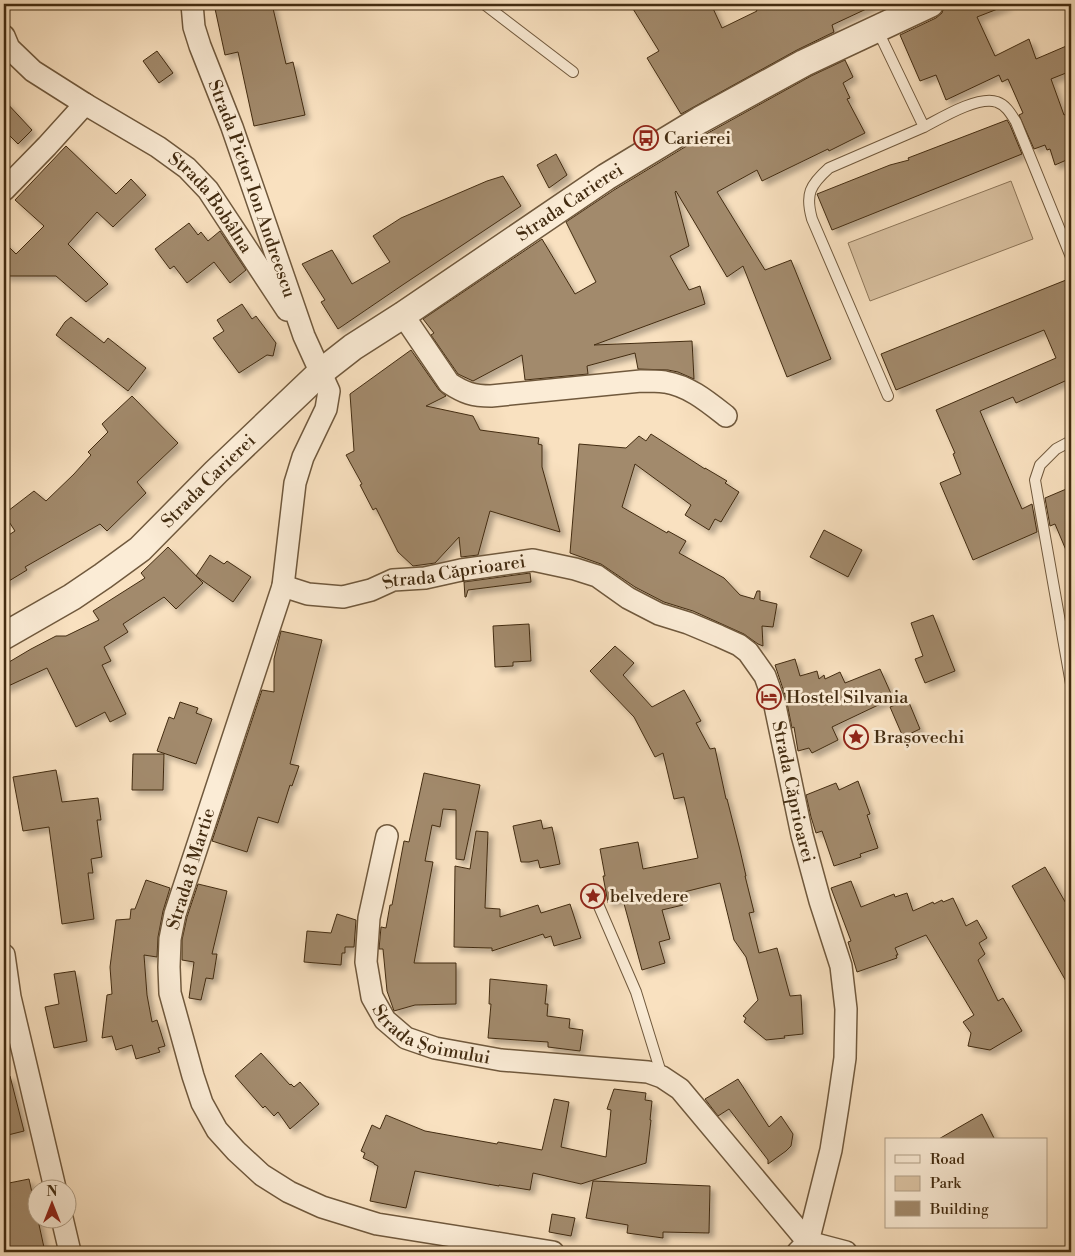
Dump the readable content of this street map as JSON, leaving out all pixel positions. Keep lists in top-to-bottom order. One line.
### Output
{"streets":{"street":["Strada Pictor Ion Andreescu","Strada Carierei","Strada Bobâlna","Strada Căprioarei","Strada 8 Martie","Strada Șoimului"]},"crossings":[["Strada Pictor Ion Andreescu","Strada Carierei"],["Strada Pictor Ion Andreescu","Strada Bobâlna"],["Strada Pictor Ion Andreescu","Strada 8 Martie"],["Strada Carierei","Strada 8 Martie"],["Strada Căprioarei","Strada 8 Martie"],["Strada Căprioarei","Strada Șoimului"]],"places":{"bus stop":["Carierei"],"hotel":["Hostel Silvania"],"place":["Brașovechi","belvedere"]},"legend":["Road","Park","Building"],"north":"top"}
